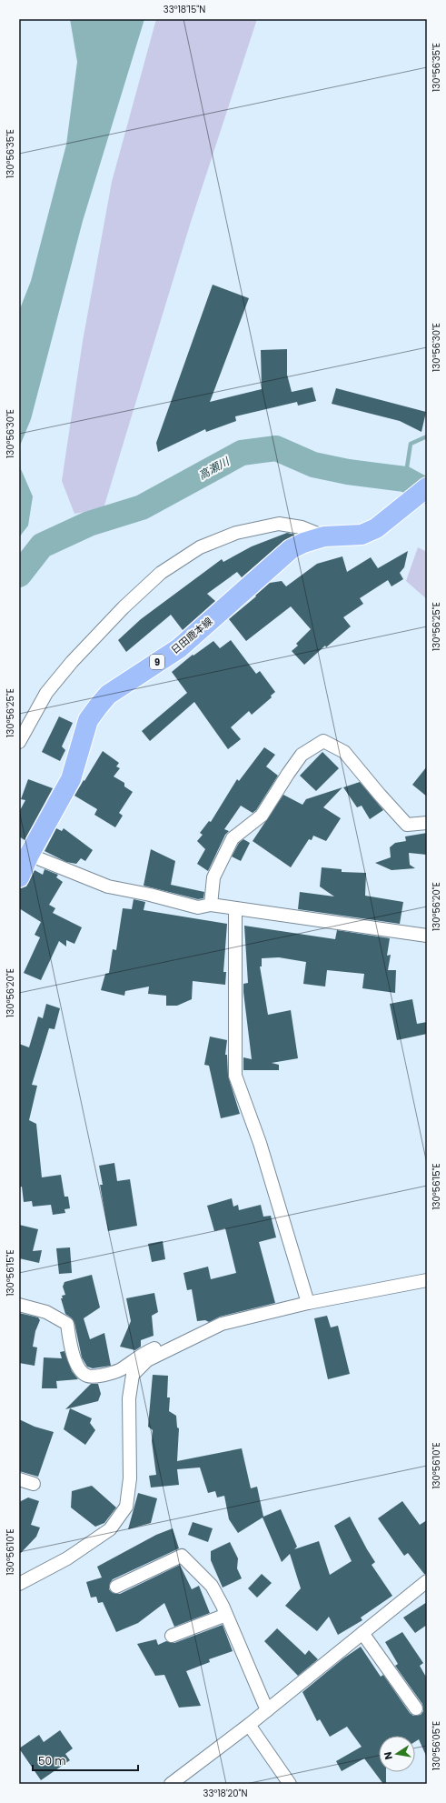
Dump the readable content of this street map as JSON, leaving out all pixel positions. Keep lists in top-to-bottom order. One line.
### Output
{"streets":{"main road":["日田鹿本線","9"]},"water":["高瀬川"],"scale_bar":"50 m","north":"left","coordinates":["33°18'15\"N","130°56'35\"E","130°56'30\"E","130°56'25\"E","130°56'20\"E","130°56'15\"E","130°56'10\"E","130°56'05\"E","33°18'20\"N"]}
